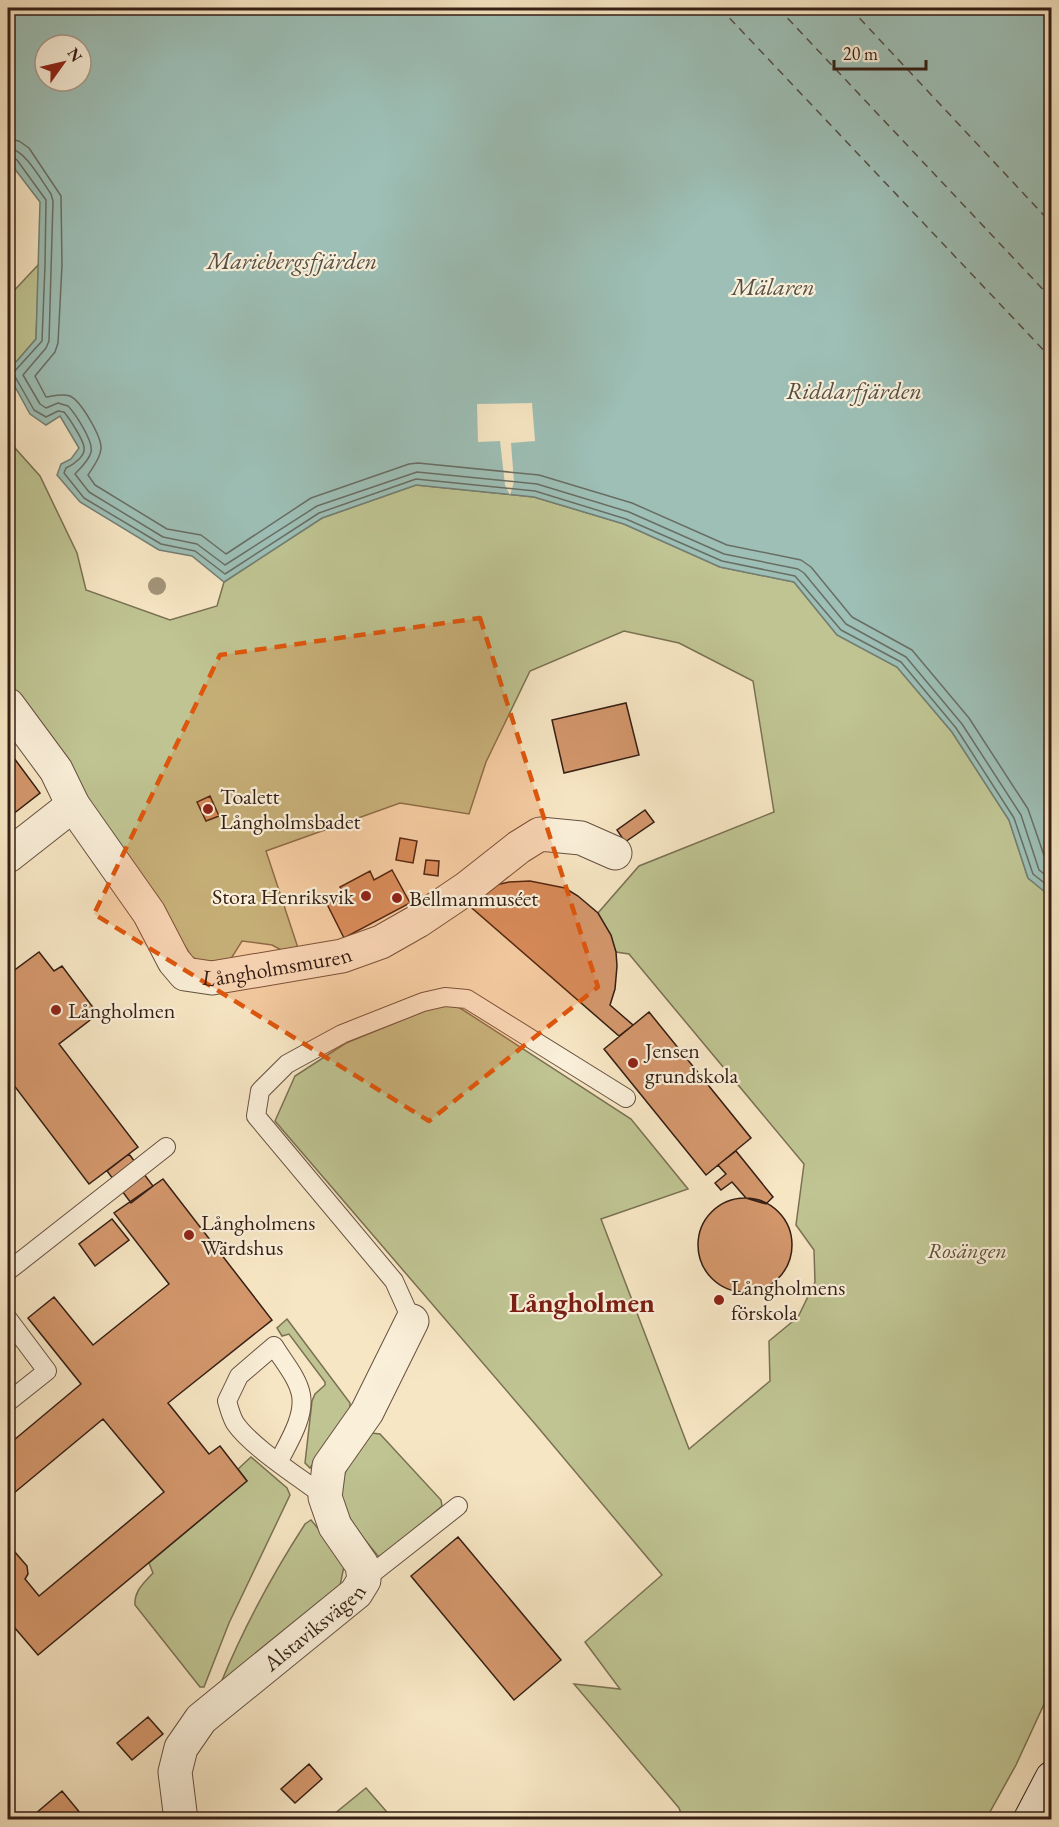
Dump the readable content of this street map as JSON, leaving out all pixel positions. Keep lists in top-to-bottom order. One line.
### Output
{"streets":{"street":["Långholmsmuren","Alstaviksvägen"]},"districts":["Långholmen"],"water":["Mariebergsfjärden","Mälaren","Riddarfjärden"],"parks":["Rosängen"],"places":["Toalett Långholmsbadet","Stora Henriksvik","Bellmanmuséet","Långholmen","Jensen grundskola","Långholmens Wärdshus","Långholmens förskola"],"scale_bar":"20 m","north":"top right"}
